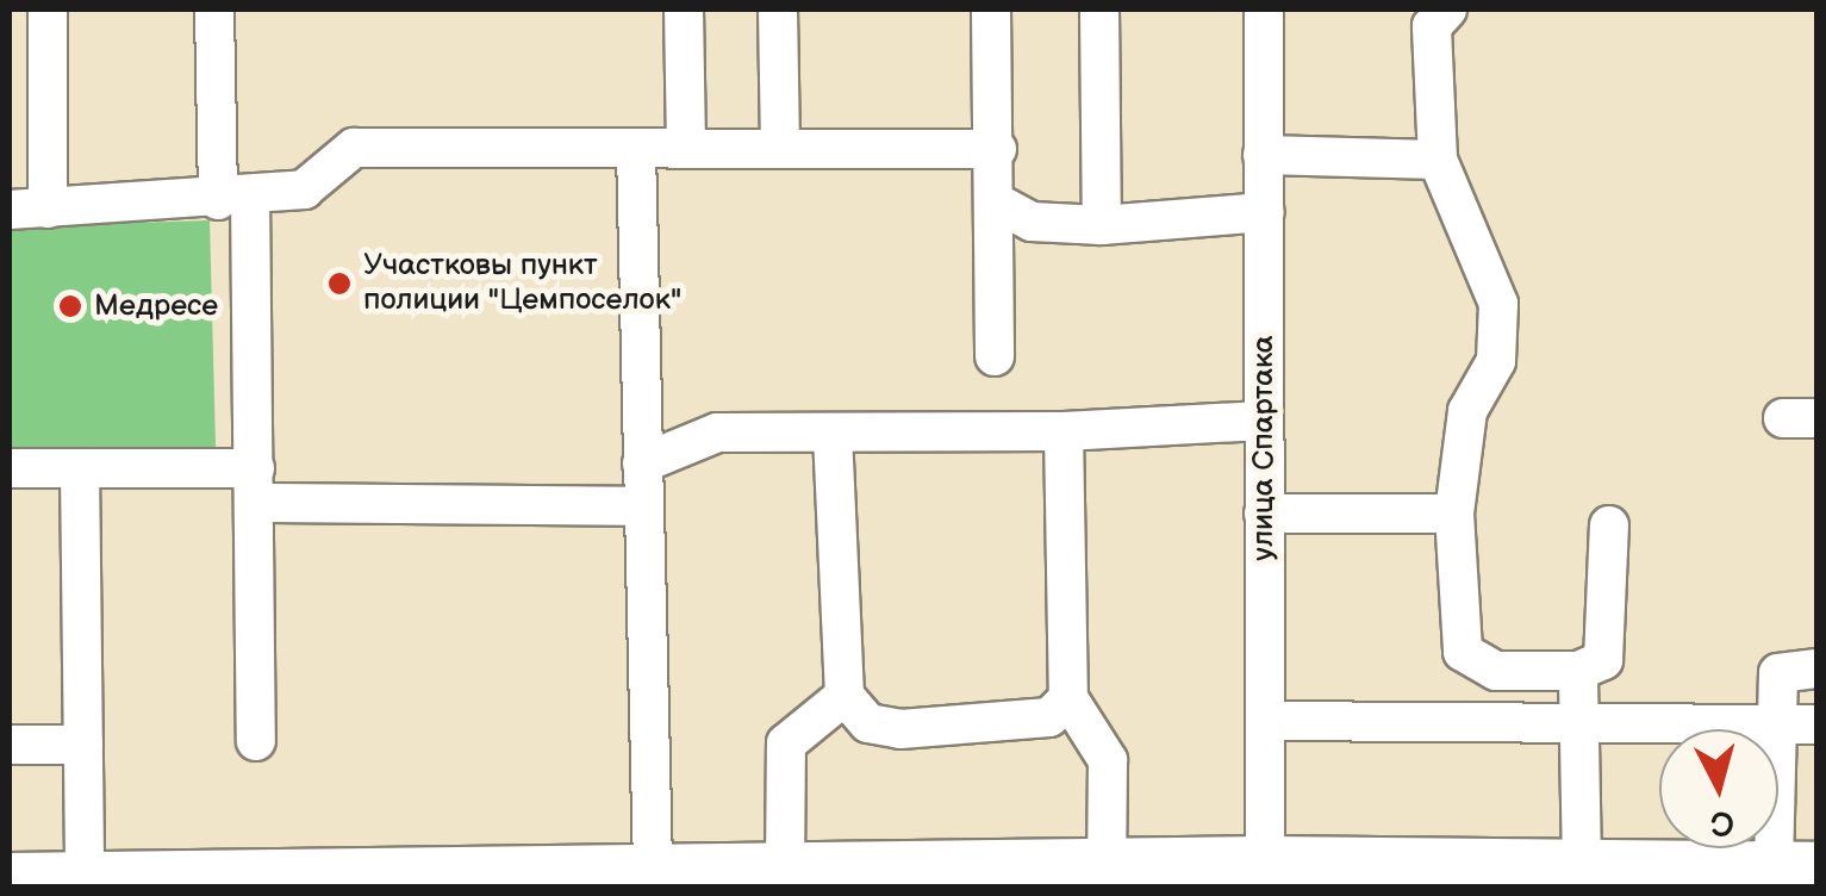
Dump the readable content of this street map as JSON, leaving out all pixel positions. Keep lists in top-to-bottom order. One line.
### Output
{"streets":{"street":["улица Спартака"]},"places":["Участковы пункт полиции \"Цемпоселок\"","Медресе"],"north":"bottom"}
